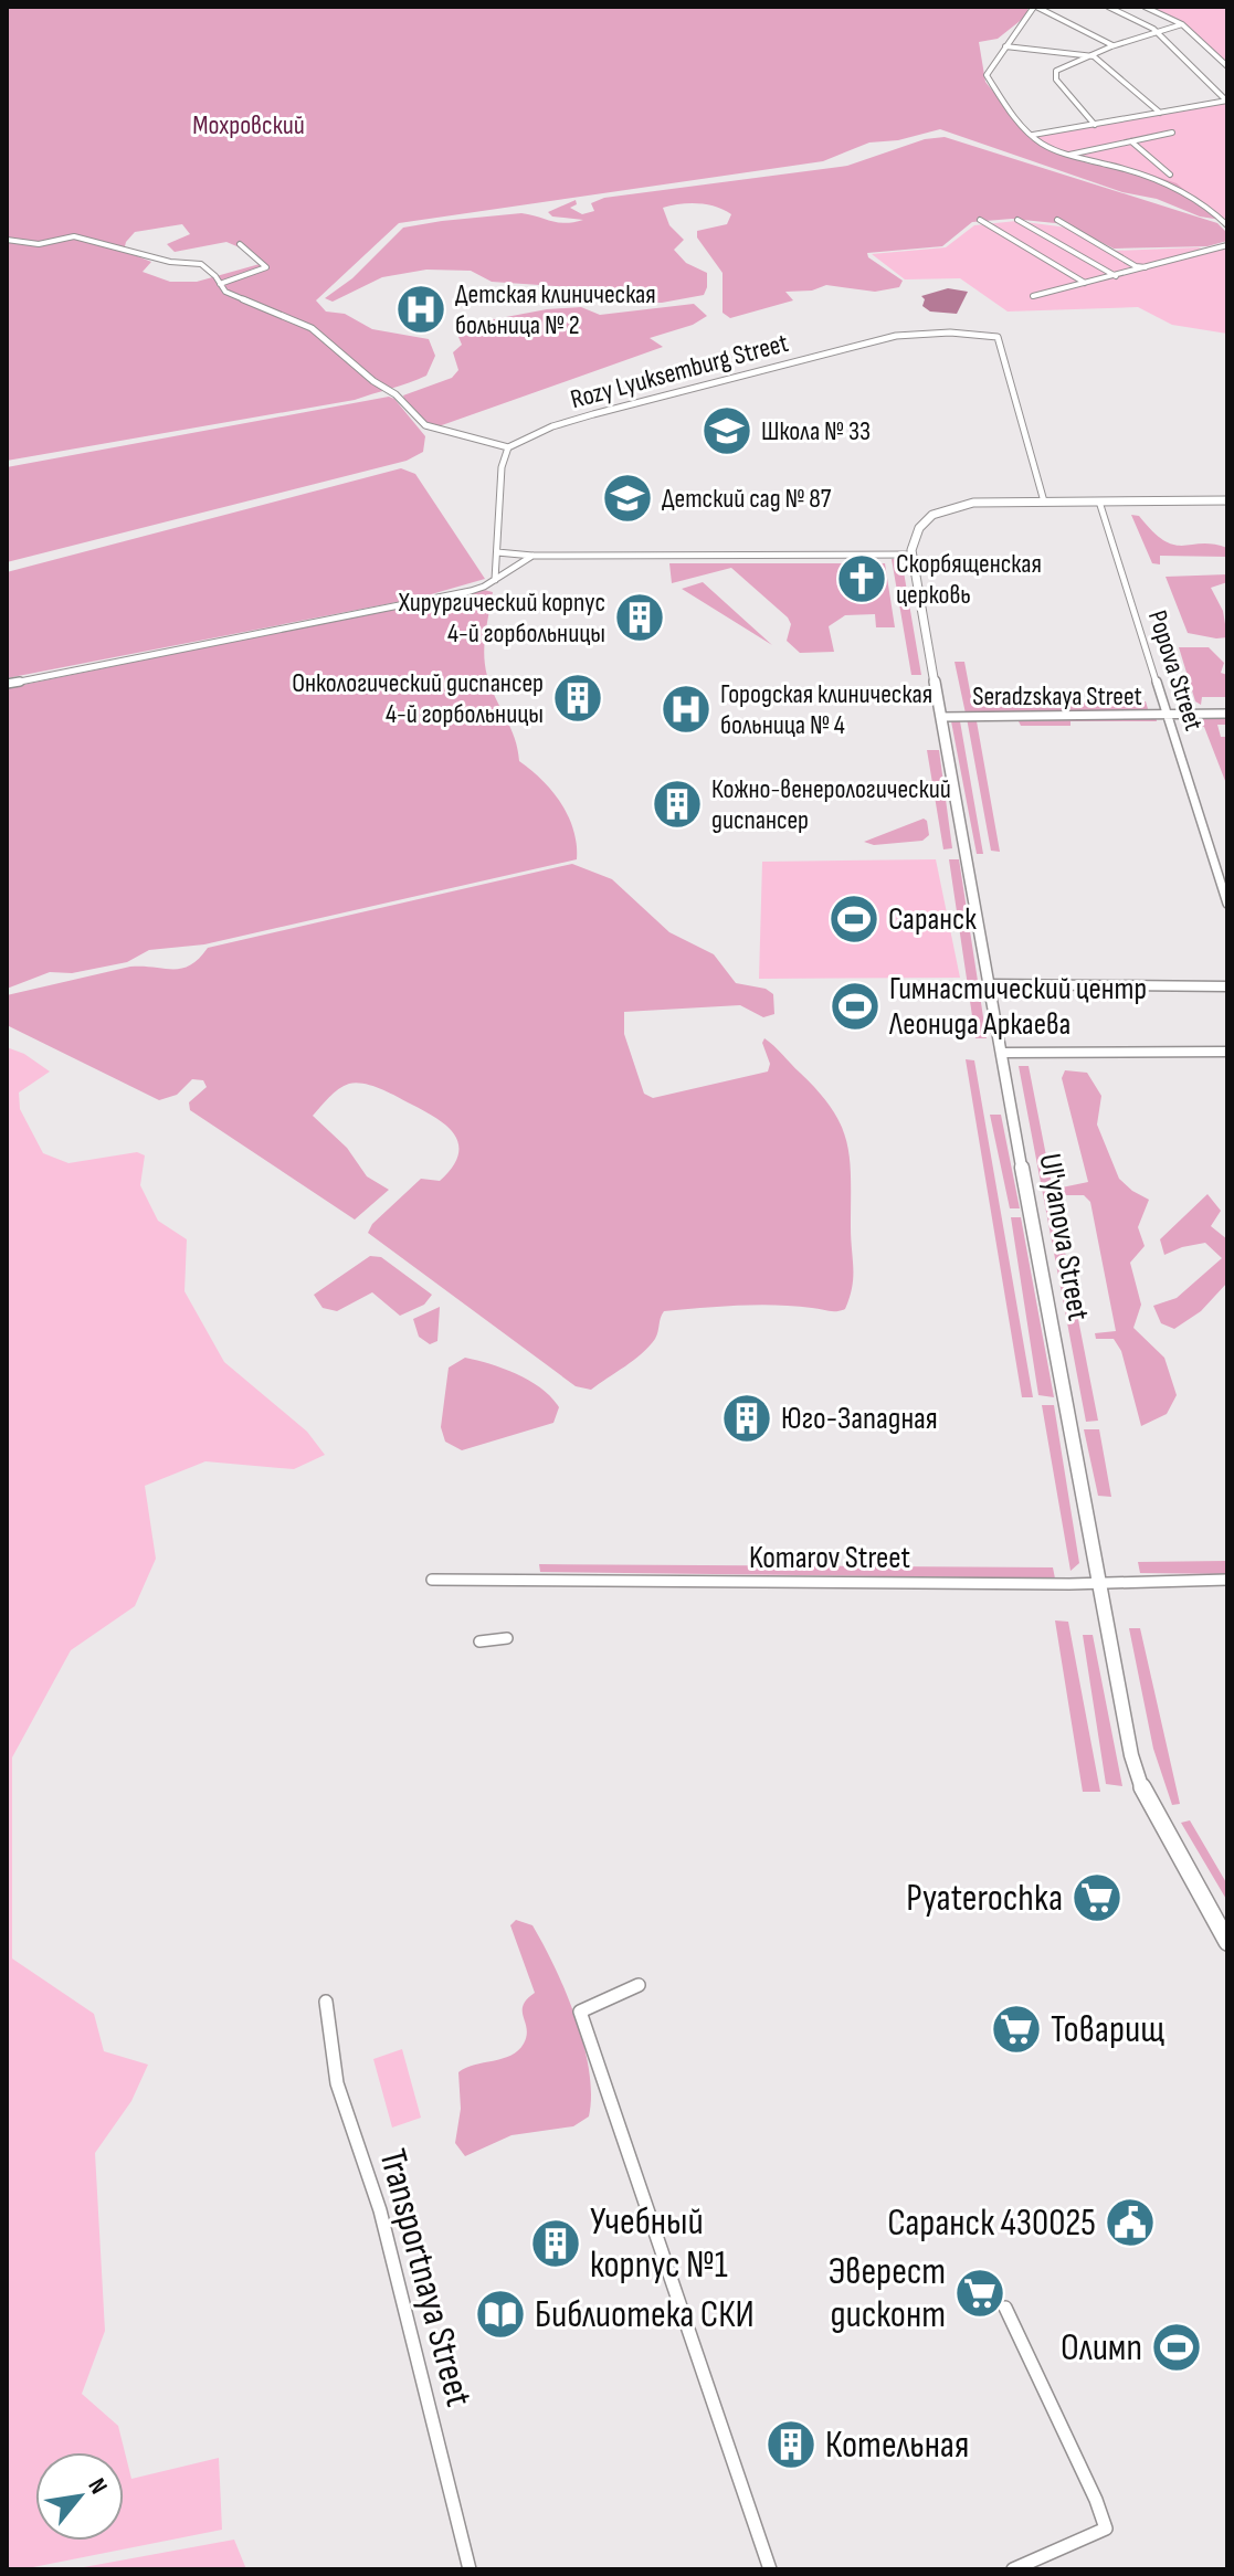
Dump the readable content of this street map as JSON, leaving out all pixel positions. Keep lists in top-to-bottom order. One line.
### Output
{"streets":{"main road":["Ul'yanova Street"],"street":["Rozy Lyuksemburg Street","Popova Street","Seradzskaya Street","Komarov Street","Transportnaya Street"]},"crossings":[["Rozy Lyuksemburg Street","Ul'yanova Street"],["Popova Street","Seradzskaya Street"],["Seradzskaya Street","Ul'yanova Street"],["Ul'yanova Street","Komarov Street"]],"parks":["Мохровский"],"places":{"hospital":["Детская клиническая больница № 2","Городская клиническая больница № 4"],"school or university":["Школа № 33","Детский сад № 87"],"church":["Скорбященская церковь"],"building":["Хирургический корпус 4-й горбольницы","Онкологический диспансер 4-й горбольницы","Кожно-венерологический диспансер","Юго-Западная","Учебный корпус №1","Котельная"],"sports":["Саранск","Гимнастический центр Леонида Аркаева","Олимп"],"supermarket":["Pyaterochka","Товарищ","Эверест дисконт"],"public building":["Саранск 430025"],"library":["Библиотека СКИ"]},"north":"top right"}
